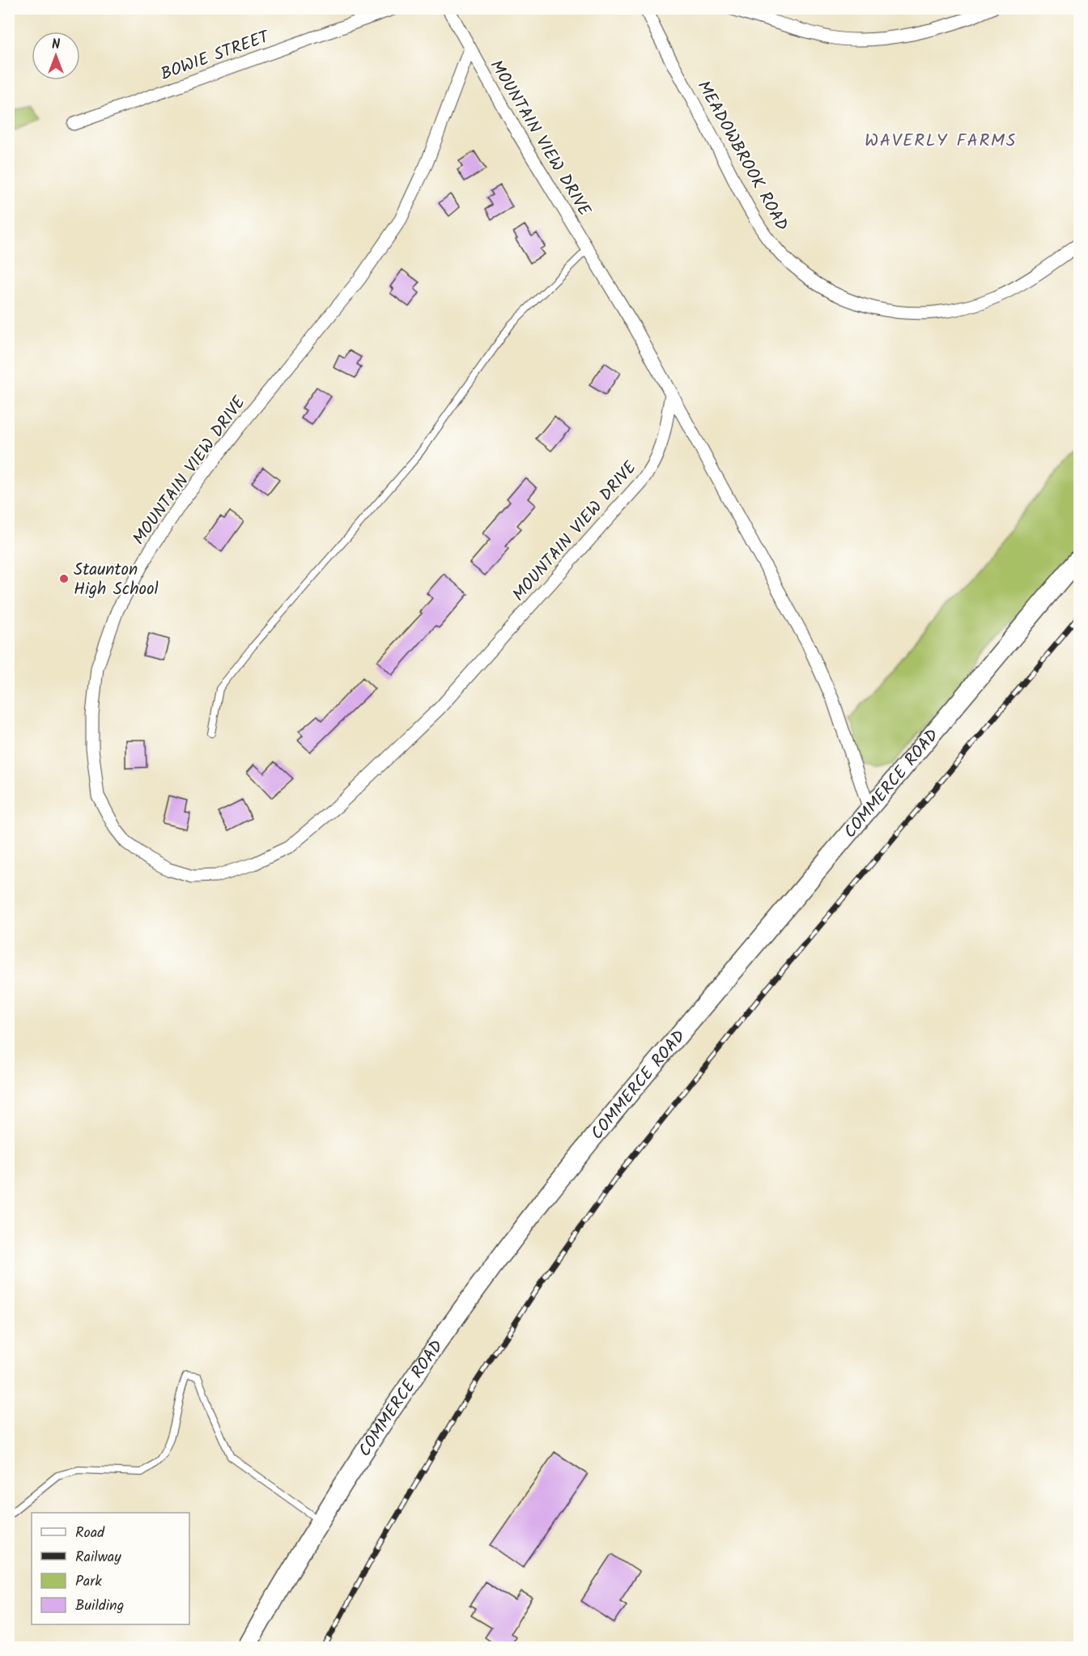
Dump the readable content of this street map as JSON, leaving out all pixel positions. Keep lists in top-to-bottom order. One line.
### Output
{"streets":{"main road":["COMMERCE ROAD"],"street":["BOWIE STREET","MOUNTAIN VIEW DRIVE","MEADOWBROOK ROAD"]},"crossings":[["MOUNTAIN VIEW DRIVE","COMMERCE ROAD"]],"districts":["WAVERLY FARMS"],"places":["Staunton High School"],"legend":["Road","Railway","Park","Building"],"north":"top"}
